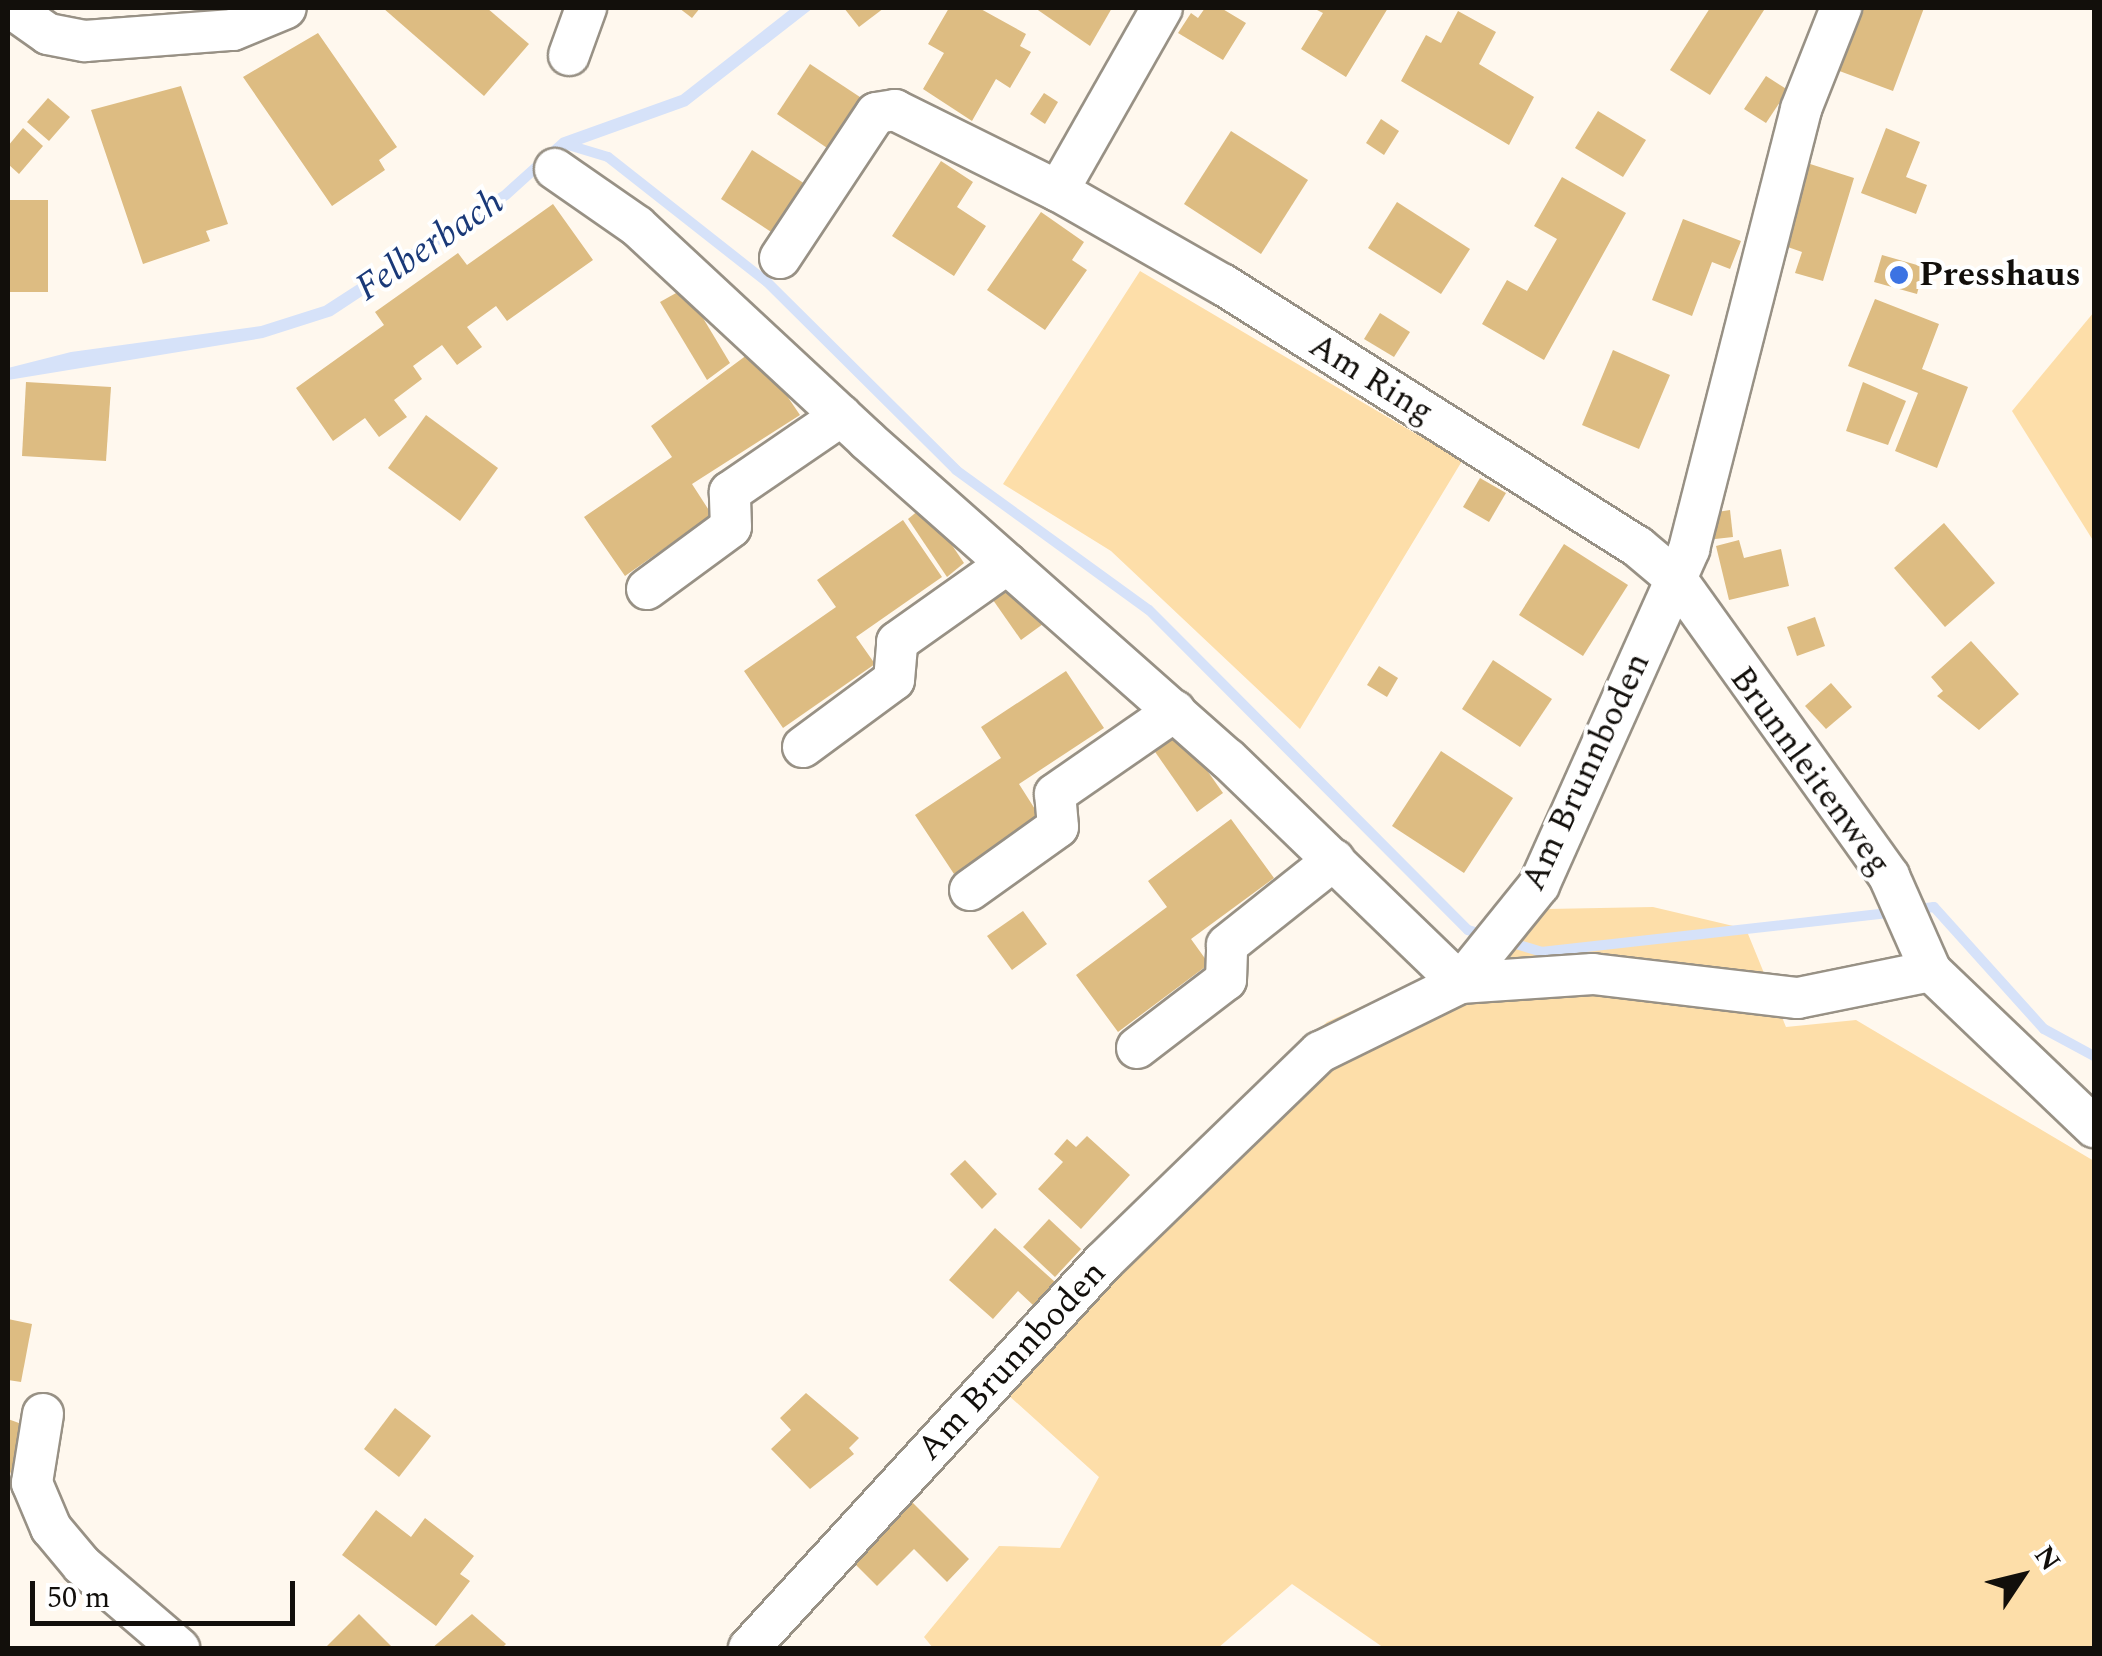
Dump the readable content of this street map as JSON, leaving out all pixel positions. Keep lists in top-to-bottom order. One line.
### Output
{"streets":{"street":["Am Ring","Brunnleitenweg","Am Brunnboden"]},"crossings":[["Am Ring","Brunnleitenweg"],["Am Ring","Am Brunnboden"],["Brunnleitenweg","Am Brunnboden"]],"water":["Felberbach"],"places":["Presshaus"],"scale_bar":"50 m","north":"top right"}
